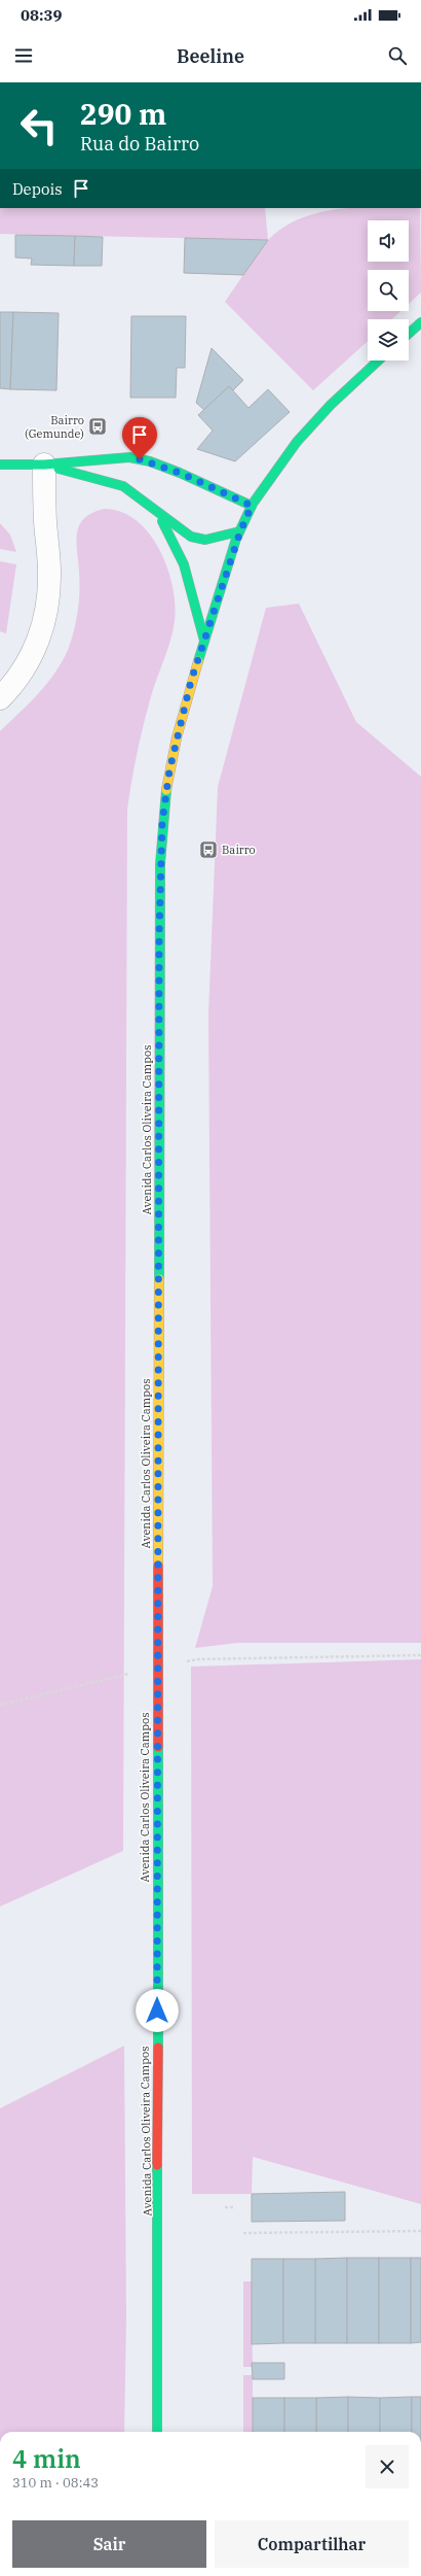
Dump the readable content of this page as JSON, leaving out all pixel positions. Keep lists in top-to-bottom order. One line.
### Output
{"streets":{"main road":["Avenida Carlos Oliveira Campos"]},"places":{"bus stop":["Bairro (Gemunde)","Bairro"]},"page":{"status":"08:39","header":"Beeline","turn":["290 m","Rua do Bairro"],"then":"Depois","heading":["4 min","310 m · 08:43"],"buttons":["Sair","Compartilhar"]}}
